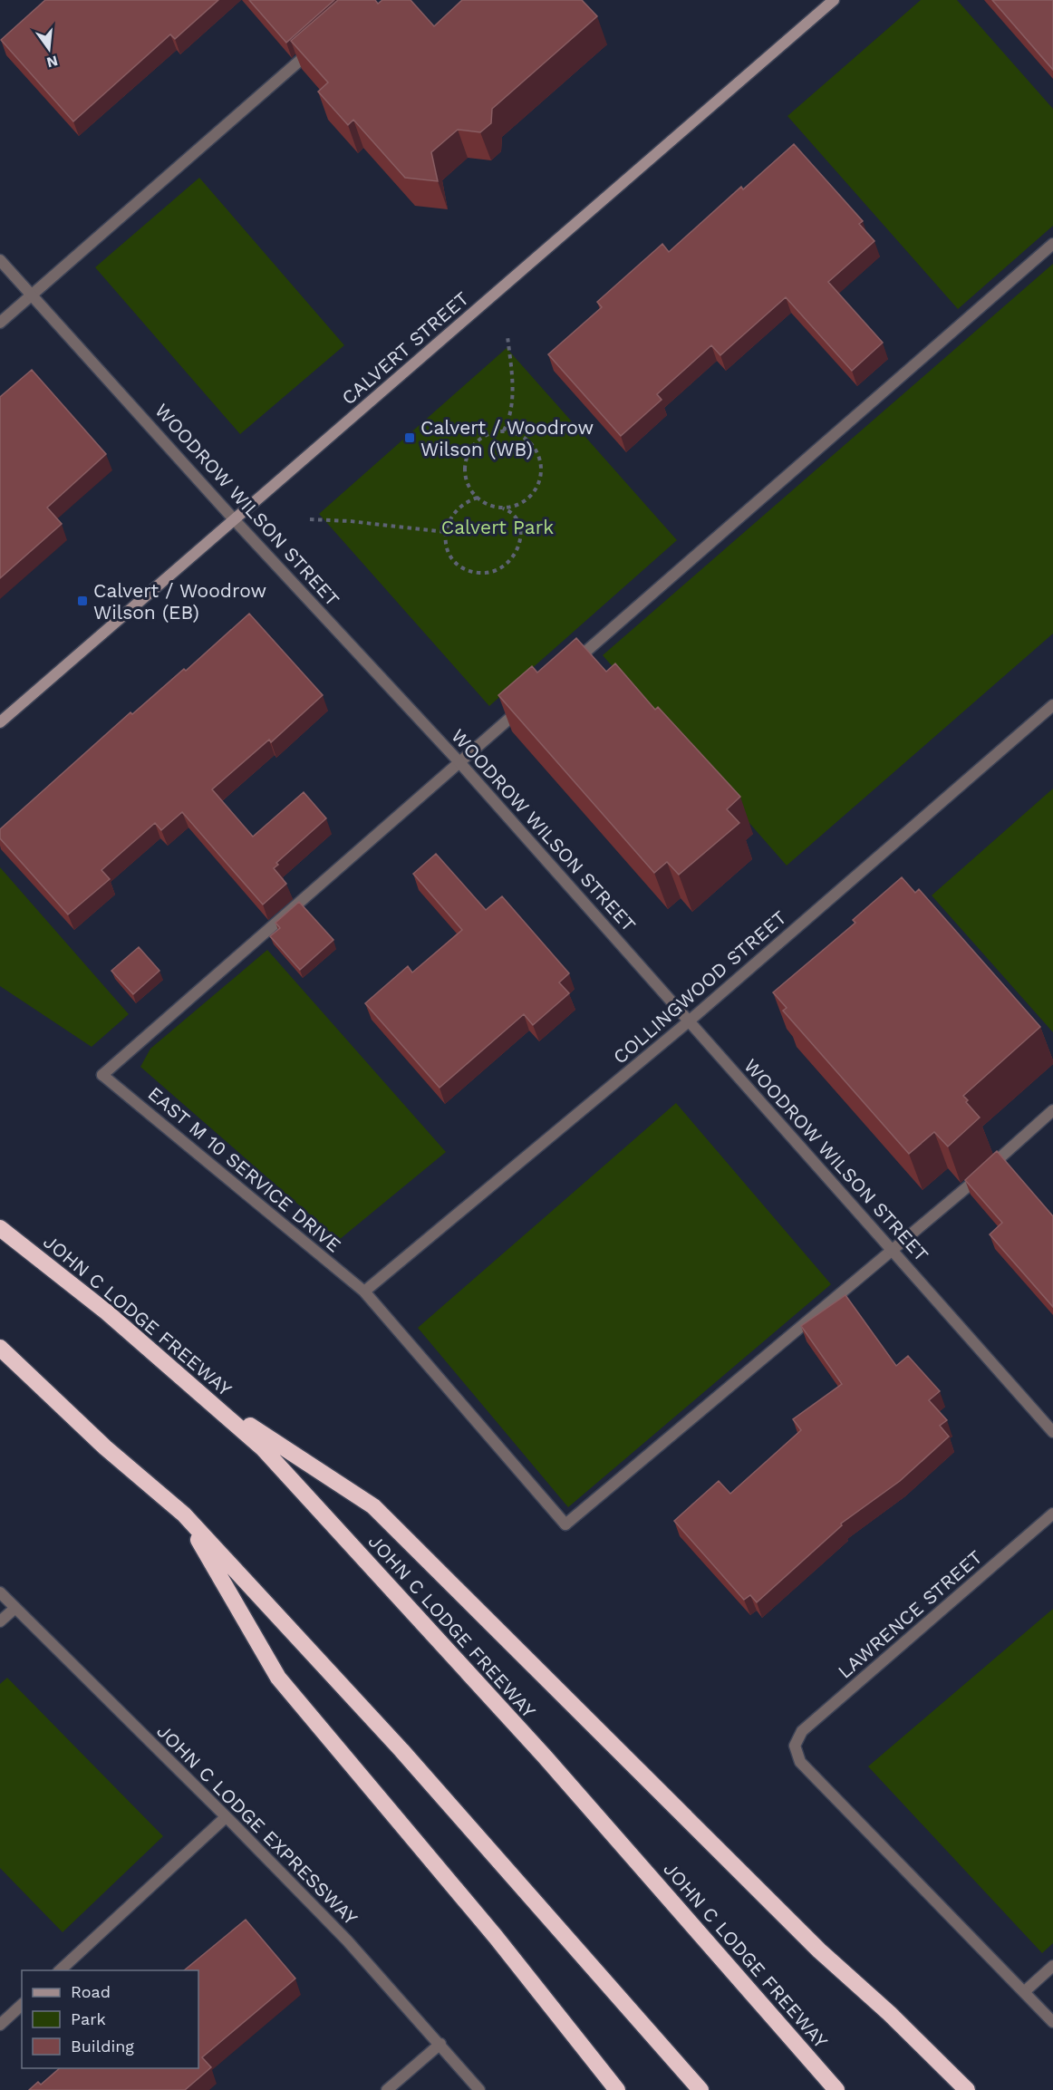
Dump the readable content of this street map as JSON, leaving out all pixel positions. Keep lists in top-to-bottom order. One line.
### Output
{"streets":{"highway":["JOHN C LODGE FREEWAY"],"street":["CALVERT STREET","WOODROW WILSON STREET","COLLINGWOOD STREET","EAST M 10 SERVICE DRIVE","LAWRENCE STREET","JOHN C LODGE EXPRESSWAY"]},"crossings":[["CALVERT STREET","WOODROW WILSON STREET"],["WOODROW WILSON STREET","COLLINGWOOD STREET"],["WOODROW WILSON STREET","EAST M 10 SERVICE DRIVE"],["COLLINGWOOD STREET","EAST M 10 SERVICE DRIVE"]],"parks":["Calvert Park"],"places":{"transit":["Calvert / Woodrow Wilson (WB)","Calvert / Woodrow Wilson (EB)"]},"legend":["Road","Park","Building"],"north":"bottom"}
